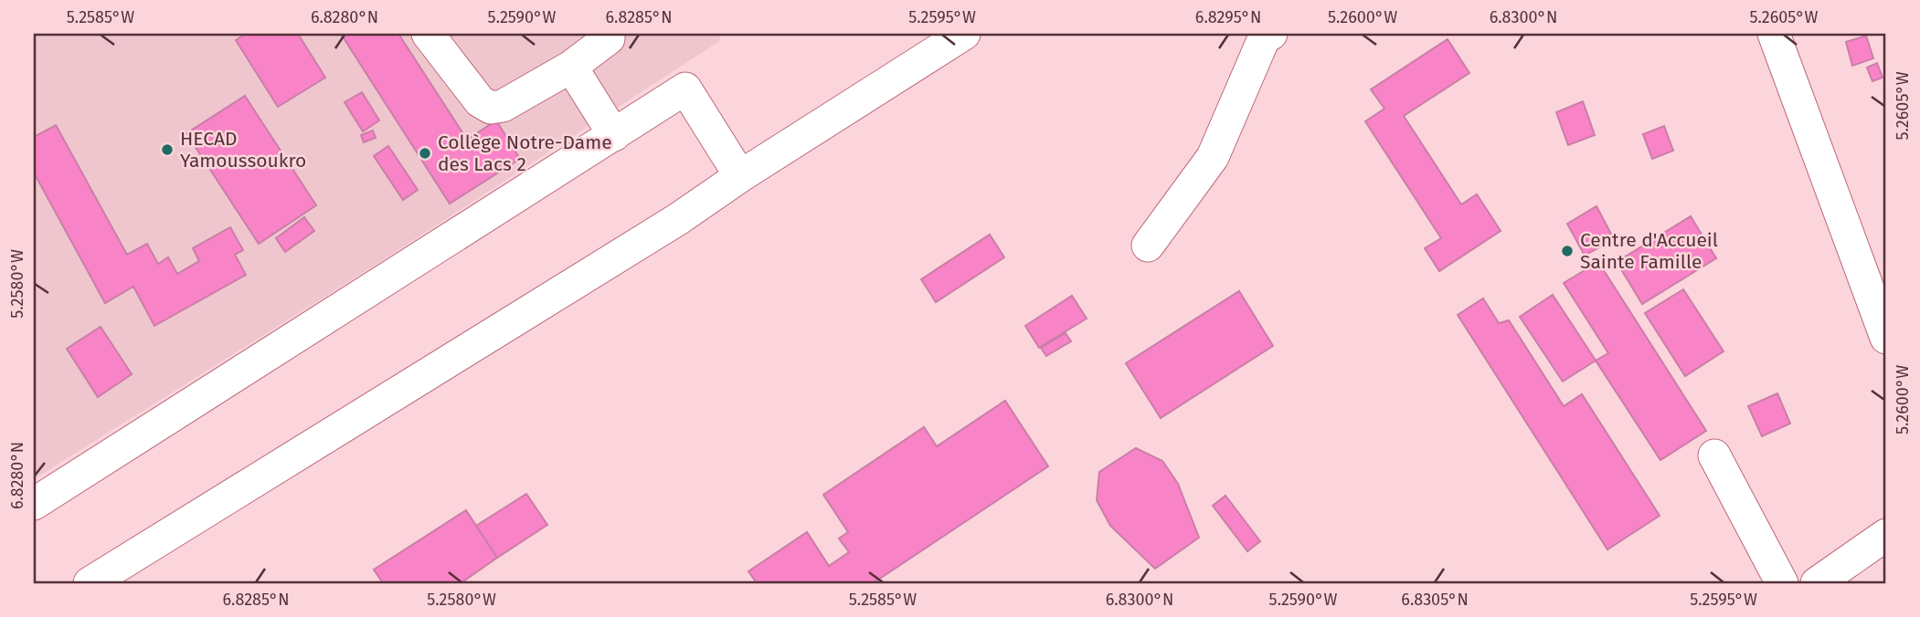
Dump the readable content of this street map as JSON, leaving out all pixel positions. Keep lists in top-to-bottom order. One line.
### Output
{"places":["HECAD Yamoussoukro","Collège Notre-Dame des Lacs 2","Centre d'Accueil Sainte Famille"],"coordinates":["5.2585°W","6.8280°N","5.2590°W","6.8285°N","5.2595°W","6.8295°N","5.2600°W","6.8300°N","5.2605°W","5.2580°W","6.8305°N"]}
